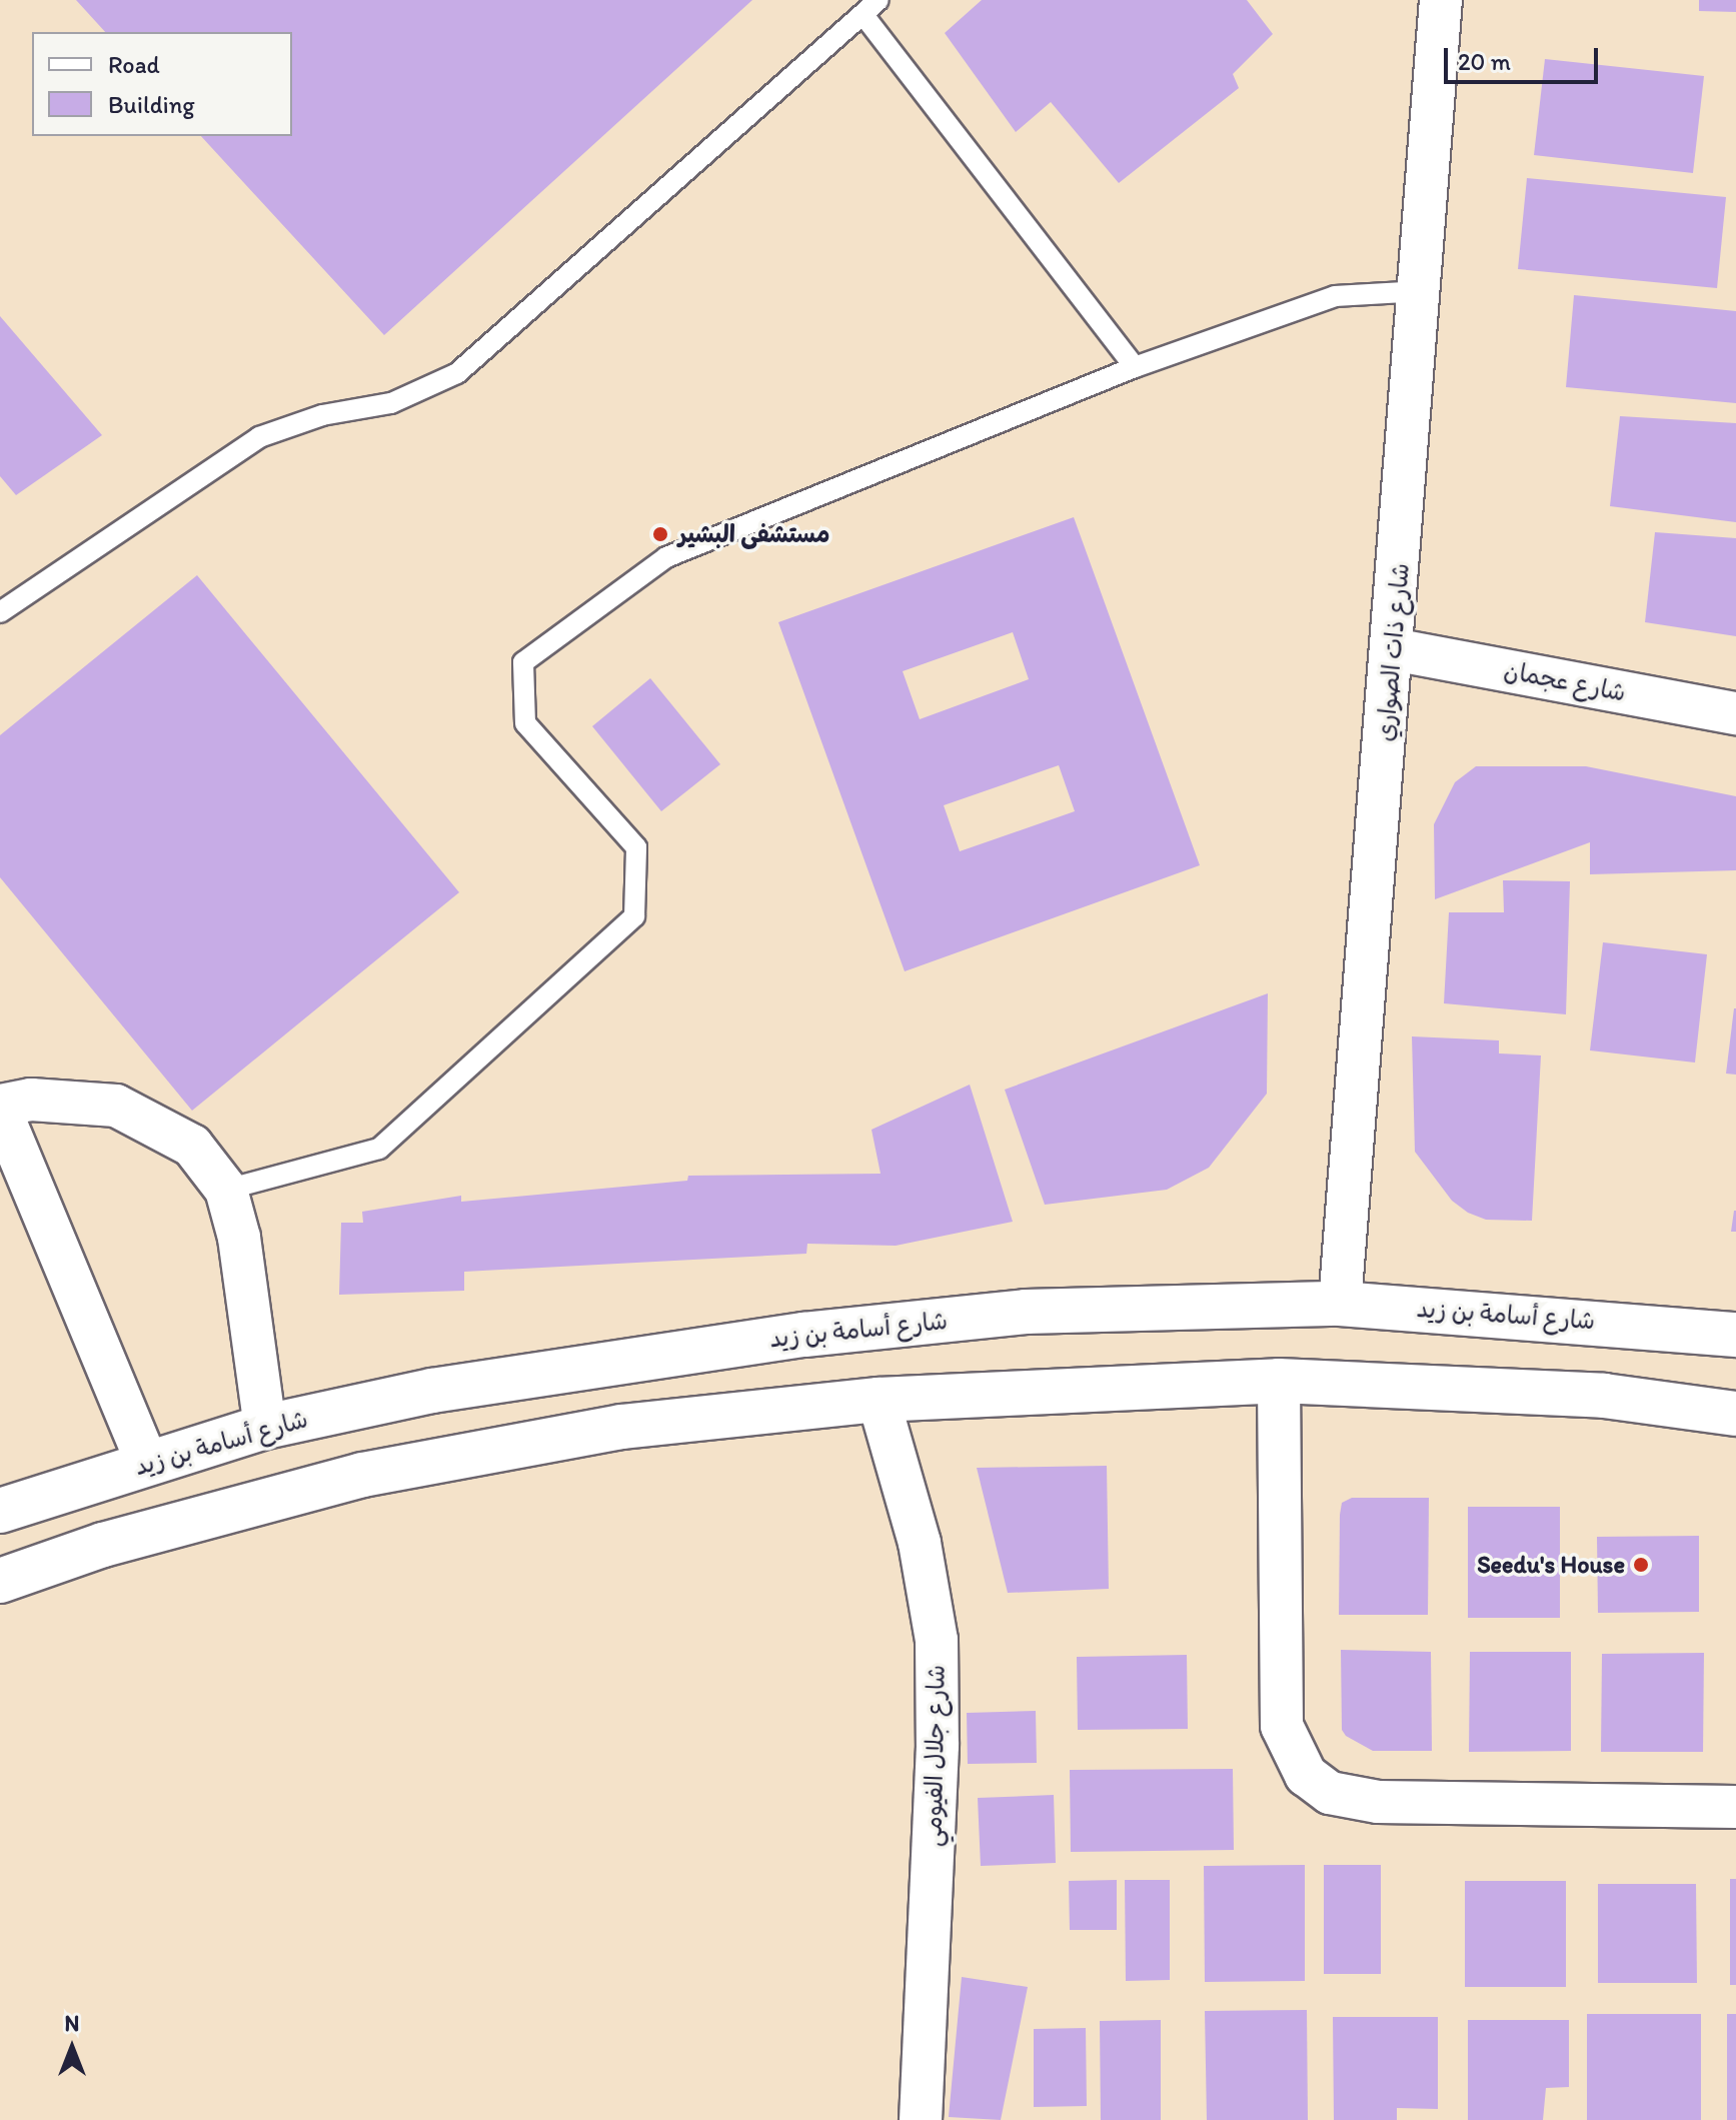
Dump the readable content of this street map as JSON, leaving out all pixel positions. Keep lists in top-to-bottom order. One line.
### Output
{"streets":{"highway":["شارع أسامة بن زيد"],"street":["شارع ذات الصواري","شارع عجمان","شارع جلال الفيومي"]},"crossings":[["شارع ذات الصواري","شارع عجمان"],["شارع ذات الصواري","شارع أسامة بن زيد"]],"places":["مستشفى البشير","Seedu's House"],"legend":["Road","Building"],"scale_bar":"20 m","north":"top"}
